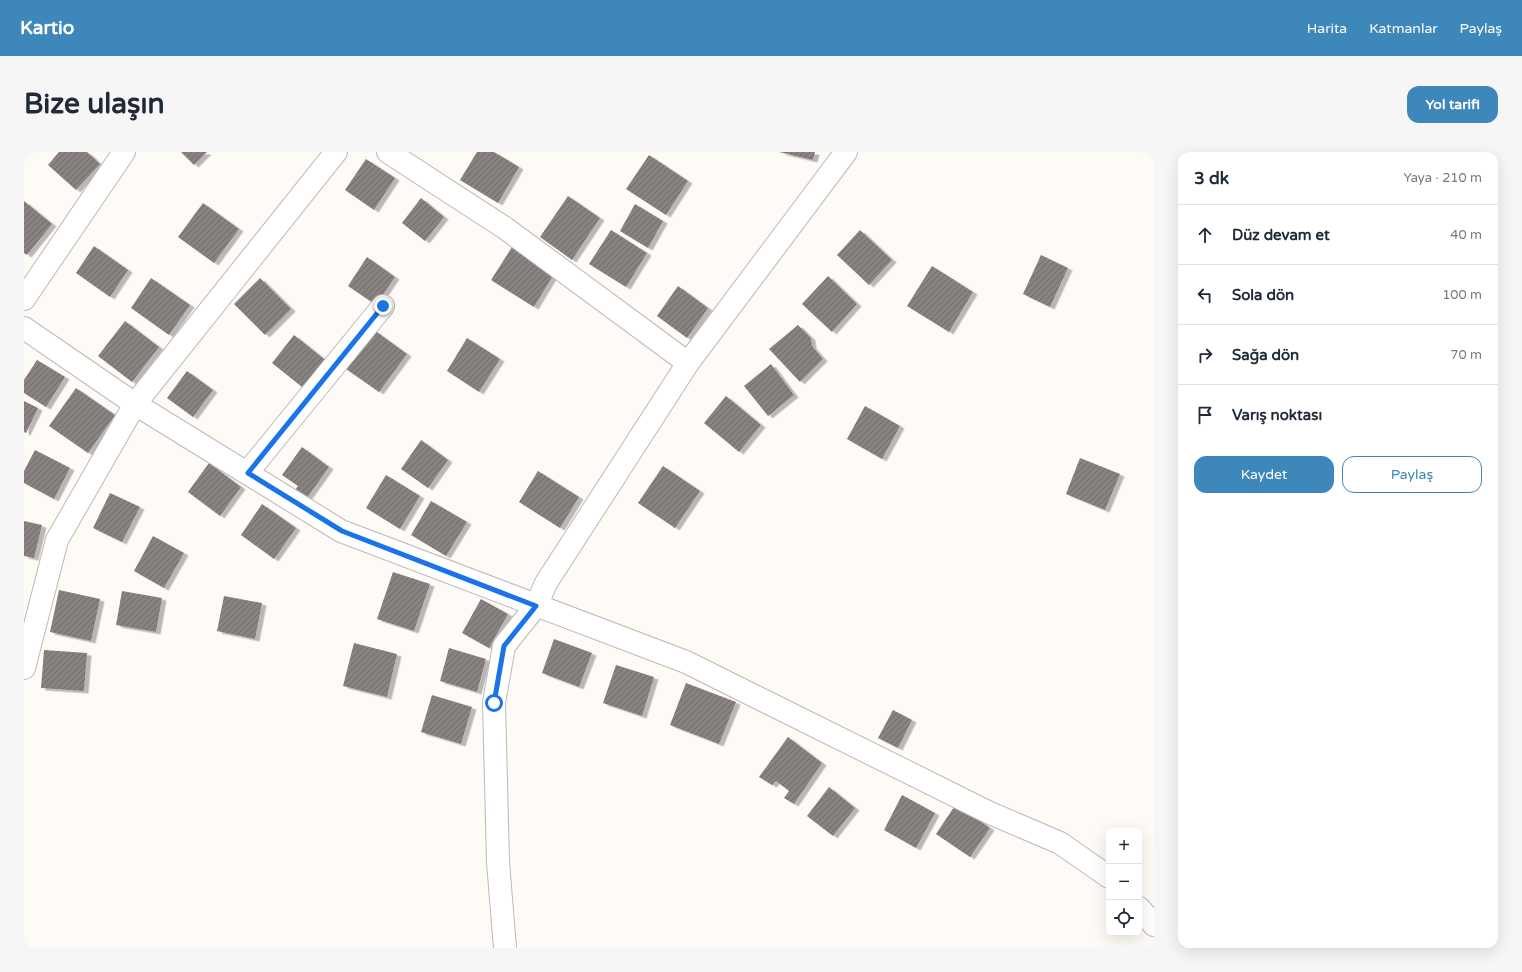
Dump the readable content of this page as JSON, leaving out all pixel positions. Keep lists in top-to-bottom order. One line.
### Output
{"page":{"header":"Kartio","nav":["Harita","Katmanlar","Paylaş"],"buttons":["Yol tarifi",["Kaydet","Paylaş"]],"title":"Bize ulaşın","heading":["3 dk","Yaya · 210 m"],"list":[["Düz devam et","40 m"],["Sola dön","100 m"],["Sağa dön","70 m"],"Varış noktası"],"map_buttons":["+","−"]}}
